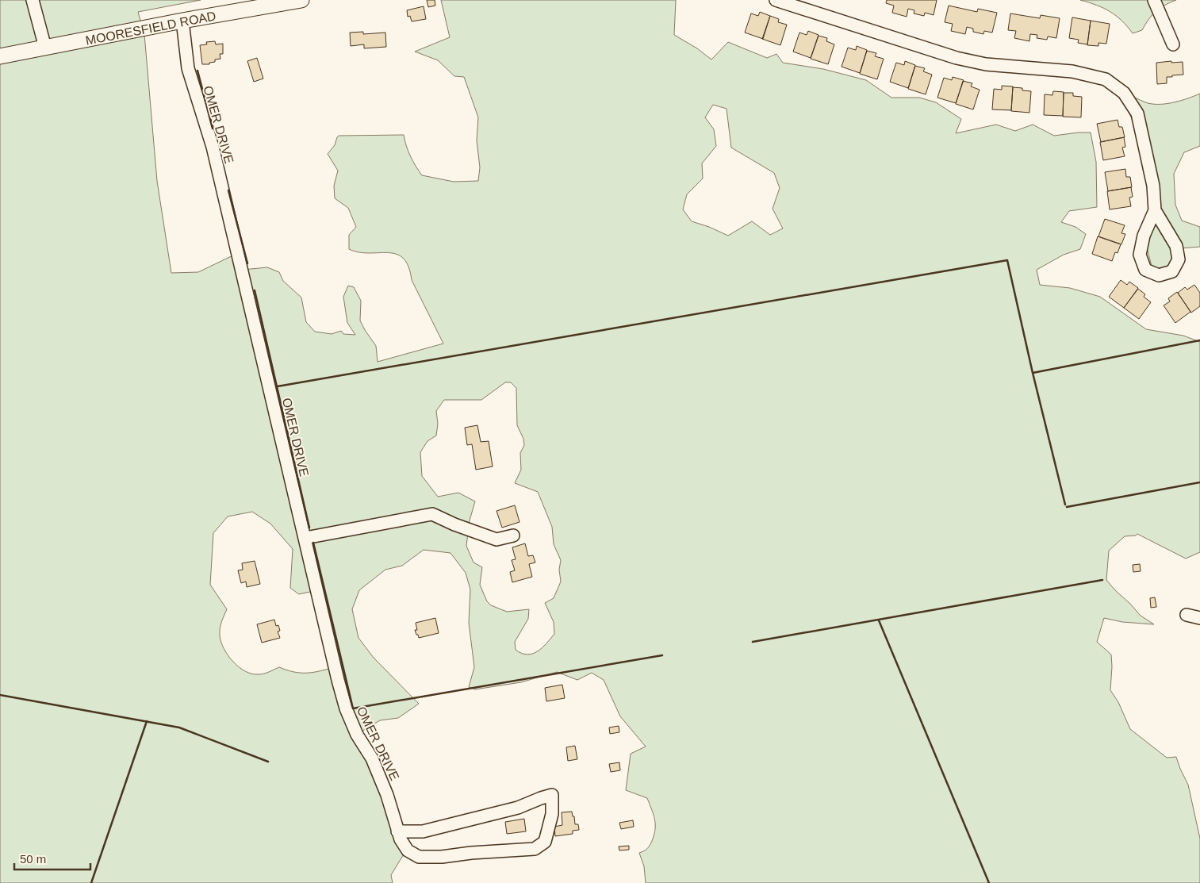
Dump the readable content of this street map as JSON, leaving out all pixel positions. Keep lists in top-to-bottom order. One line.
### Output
{"streets":{"main road":["MOORESFIELD ROAD"],"street":["OMER DRIVE"]},"crossings":[["MOORESFIELD ROAD","OMER DRIVE"]],"scale_bar":"50 m"}
